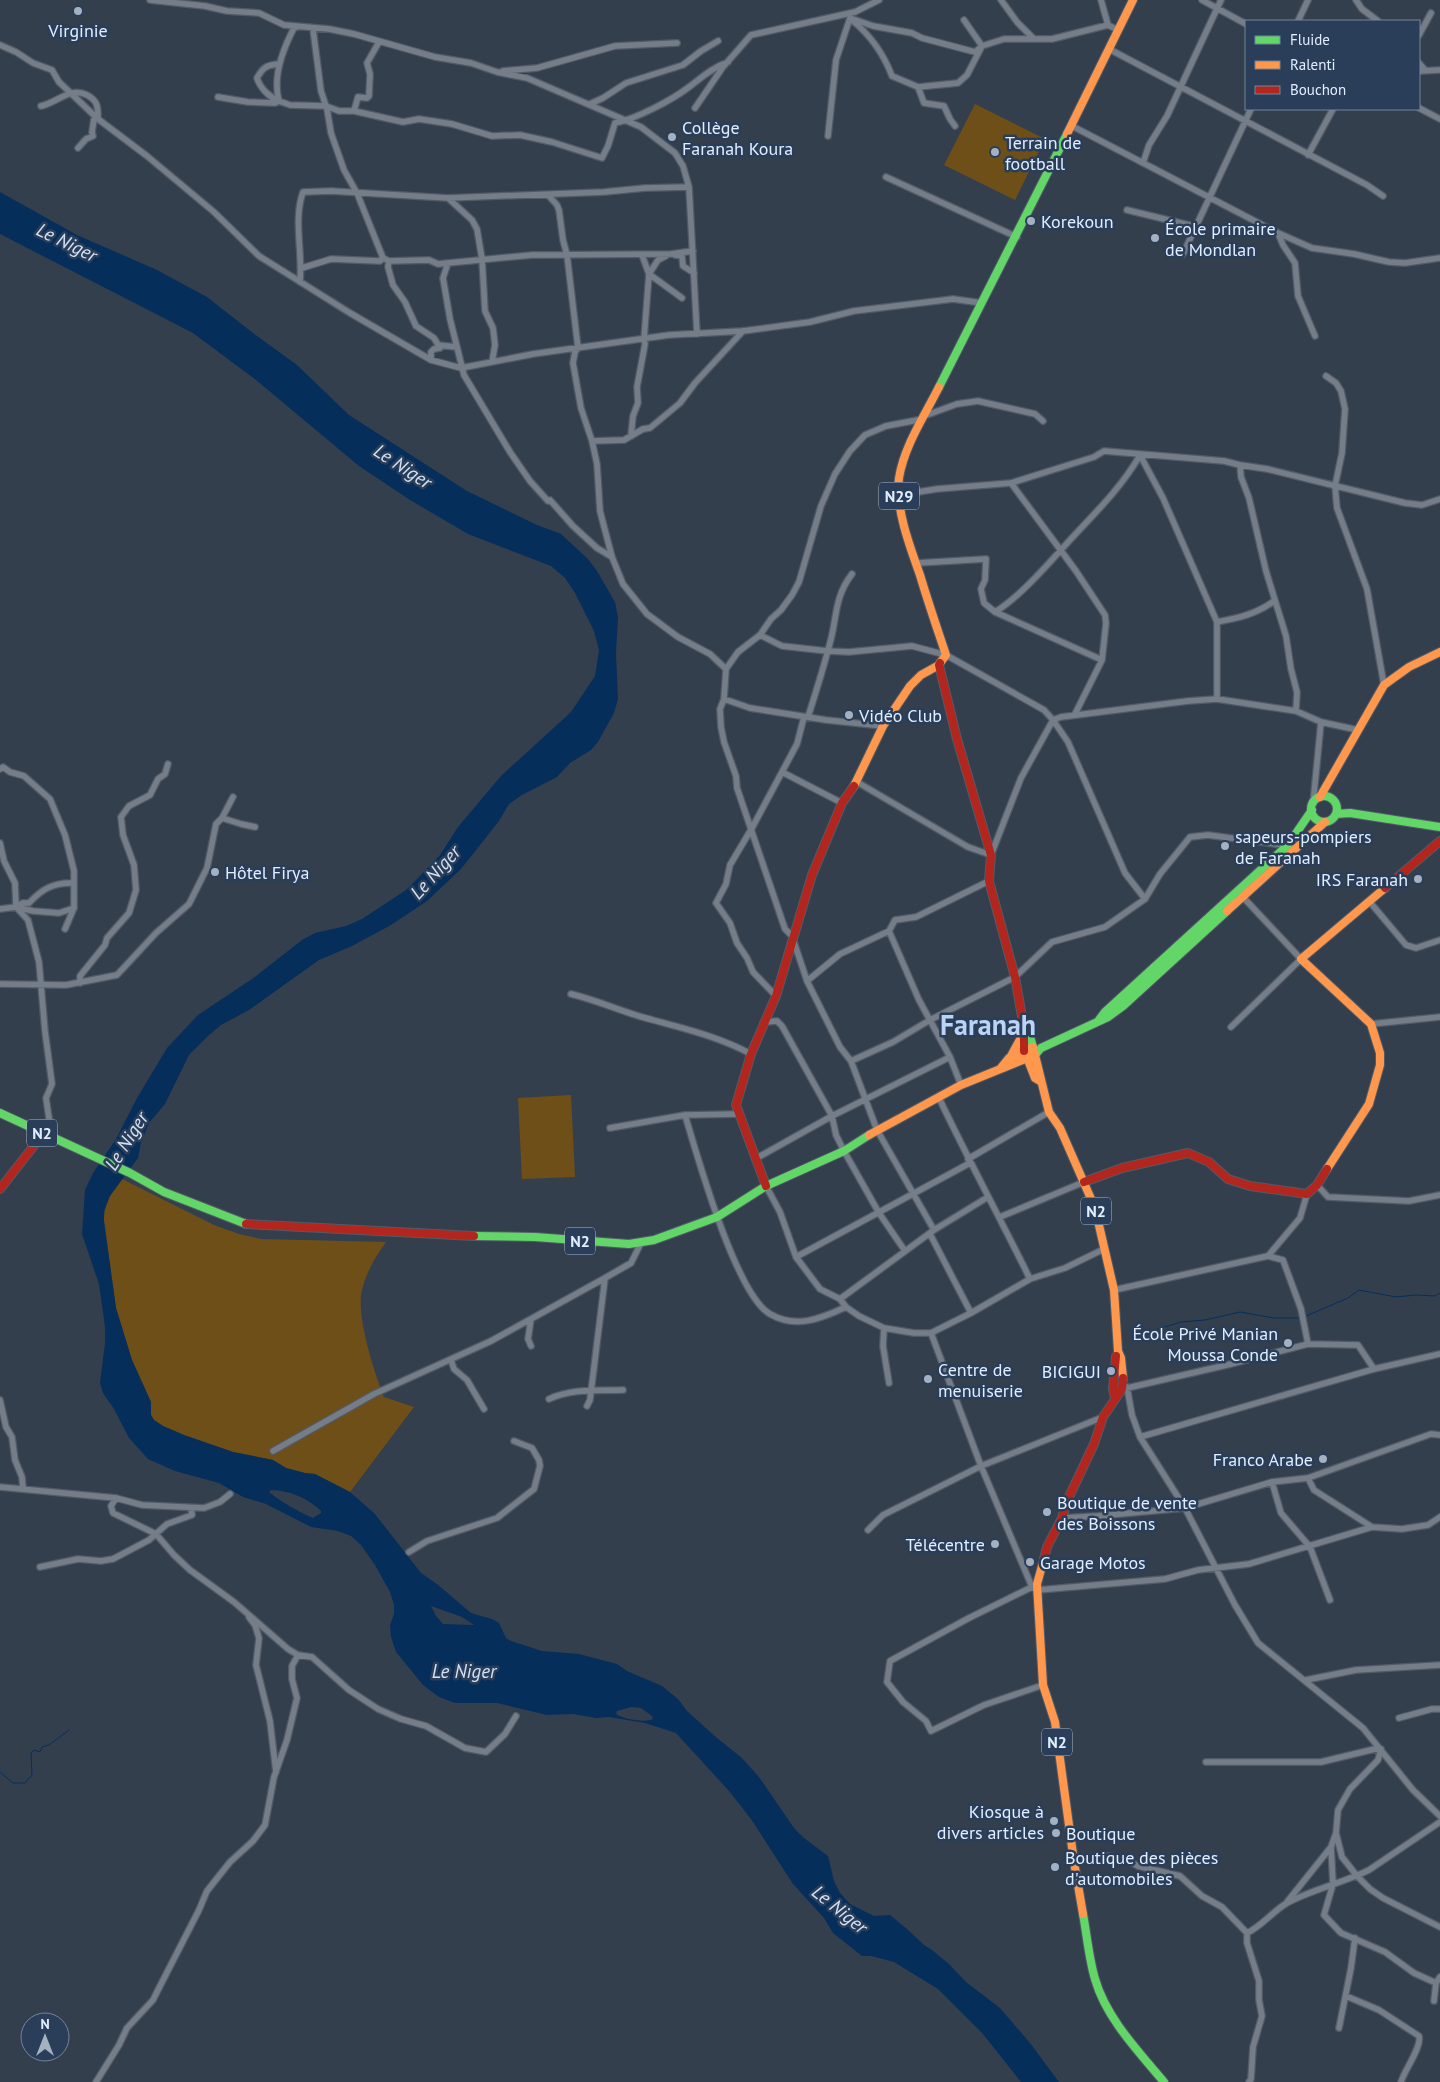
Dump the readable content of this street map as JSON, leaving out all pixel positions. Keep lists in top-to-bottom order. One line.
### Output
{"streets":{"main road":["N29","N2"]},"districts":["Faranah"],"water":["Le Niger"],"places":["Virginie","Collège Faranah Koura","Terrain de football","Korekoun","École primaire de Mondlan","Vidéo Club","sapeurs-pompiers de Faranah","Hôtel Firya","IRS Faranah","École Privé Manian Moussa Conde","BICIGUI","Centre de menuiserie","Franco Arabe","Boutique de vente des Boissons","Télécentre","Garage Motos","Kiosque à divers articles","Boutique","Boutique des pièces d'automobiles"],"legend":["Fluide","Ralenti","Bouchon"],"north":"top"}
